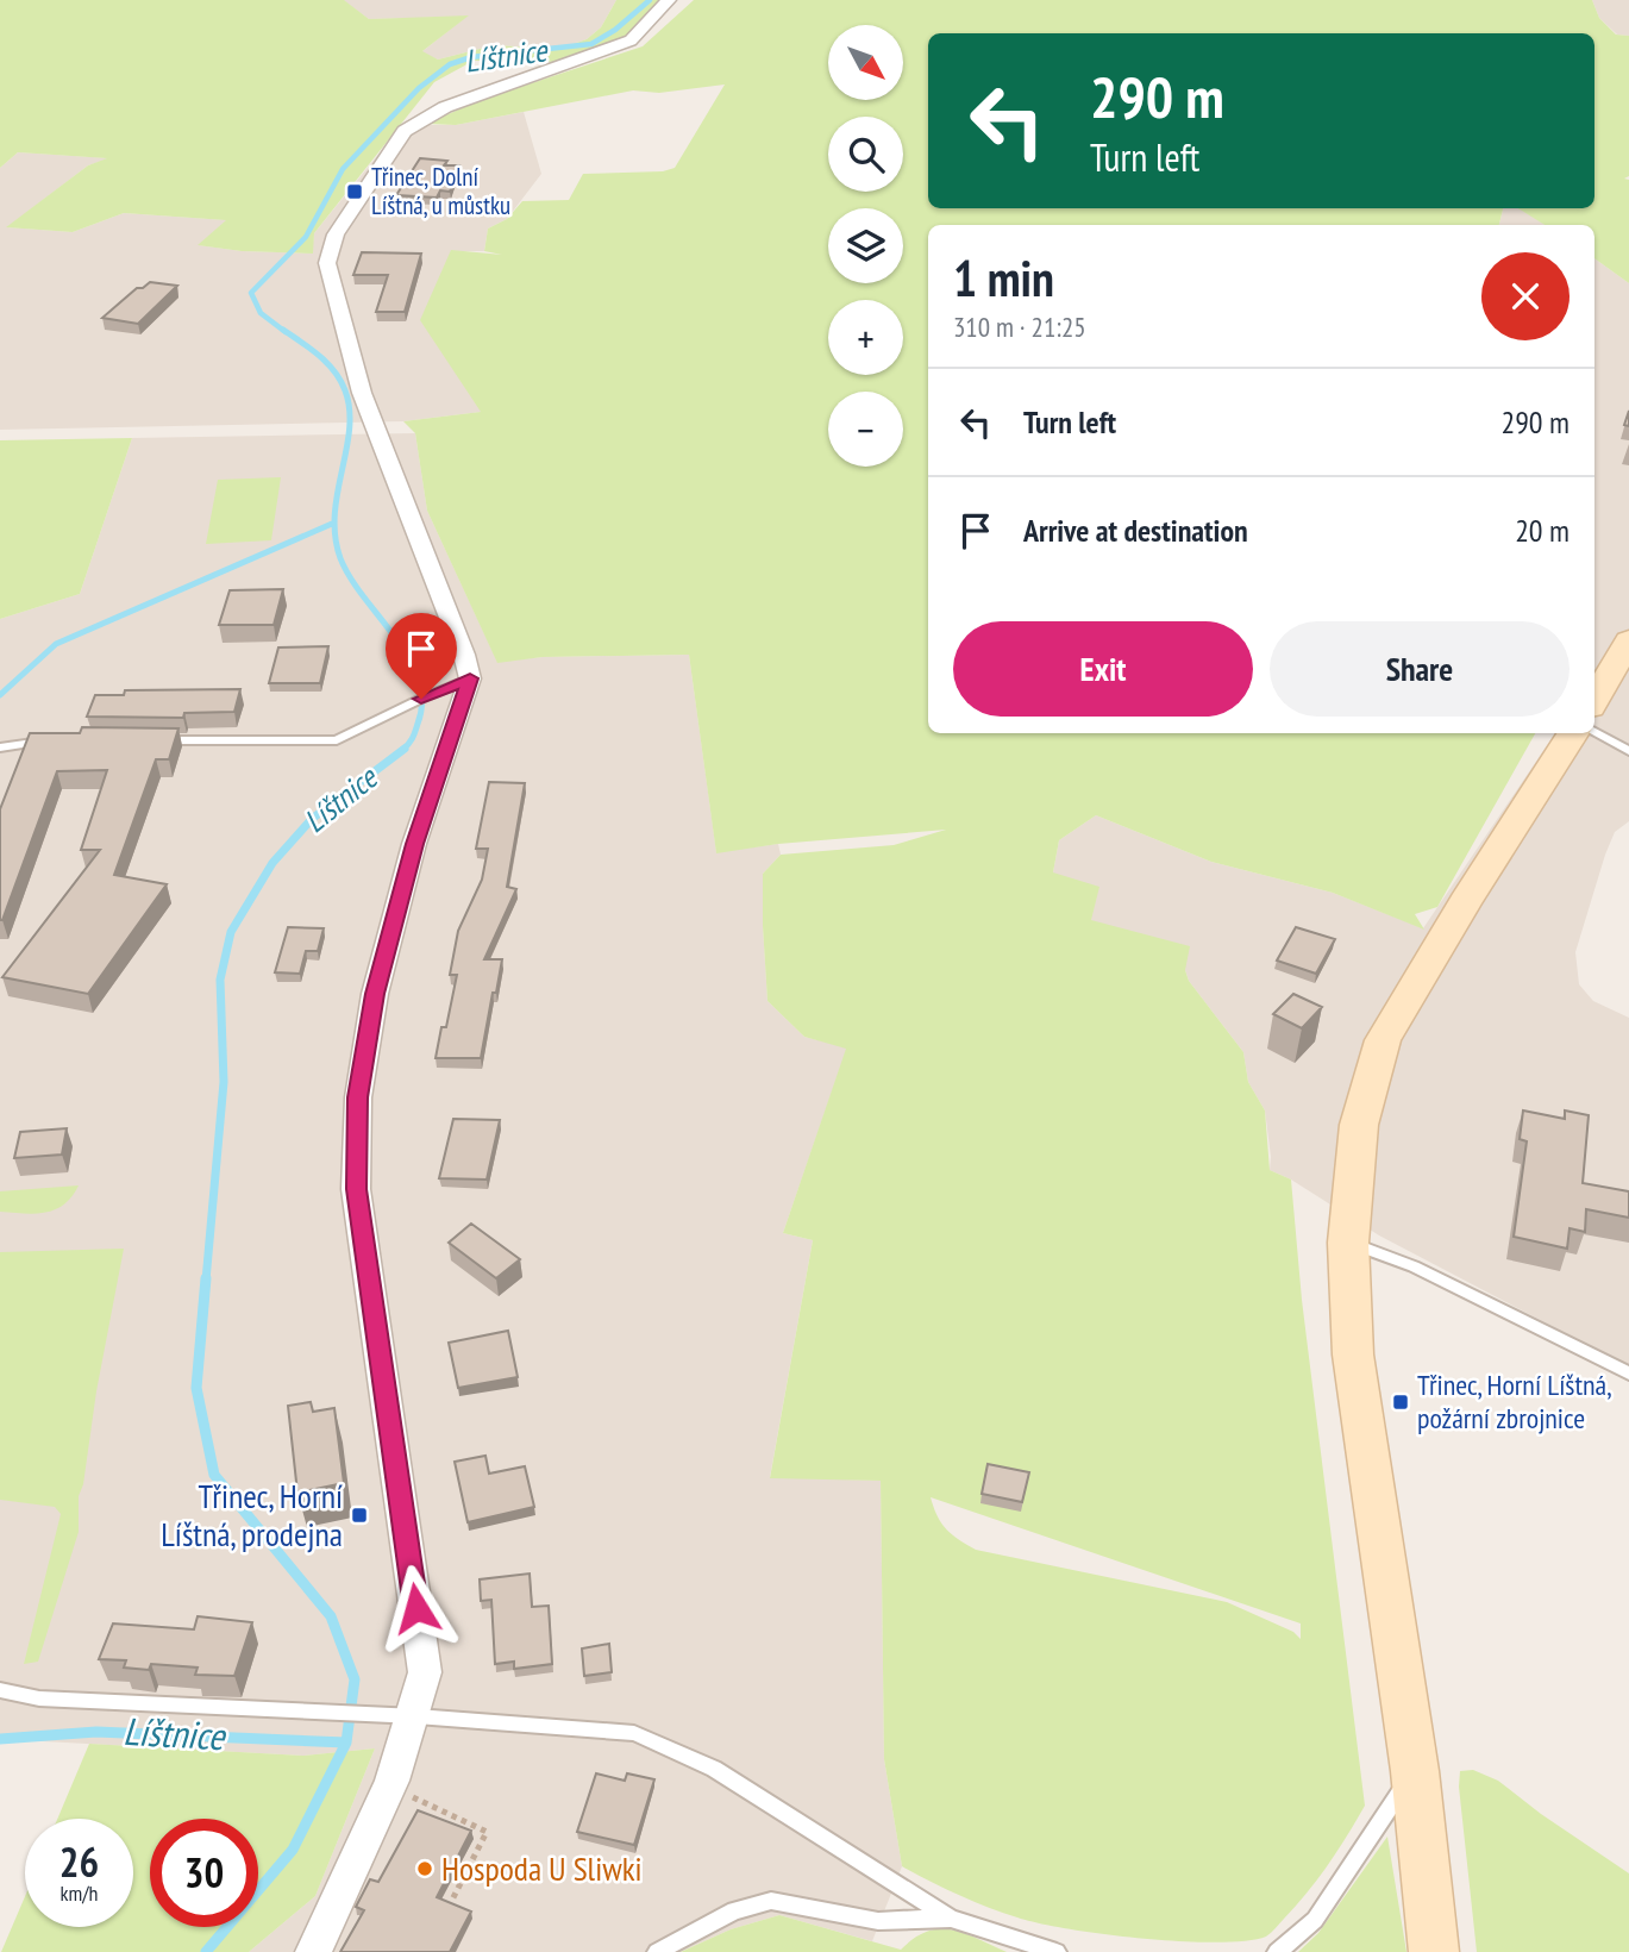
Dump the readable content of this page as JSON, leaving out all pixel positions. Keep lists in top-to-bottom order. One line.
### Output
{"water":["Líštnice"],"places":{"transit":["Třinec, Dolní Líštná, u můstku","Třinec, Horní Líštná, požární zbrojnice","Třinec, Horní Líštná, prodejna"],"other":["Hospoda U Sliwki"]},"north":"bottom right","page":{"map_buttons":["+","−"],"turn":["290 m","Turn left"],"heading":["1 min","310 m · 21:25"],"list":[{"name":"Turn left","value":"290 m"},{"name":"Arrive at destination","value":"20 m"}],"buttons":["Exit","Share"],"speed":"26 km/h","limit":"30"}}
